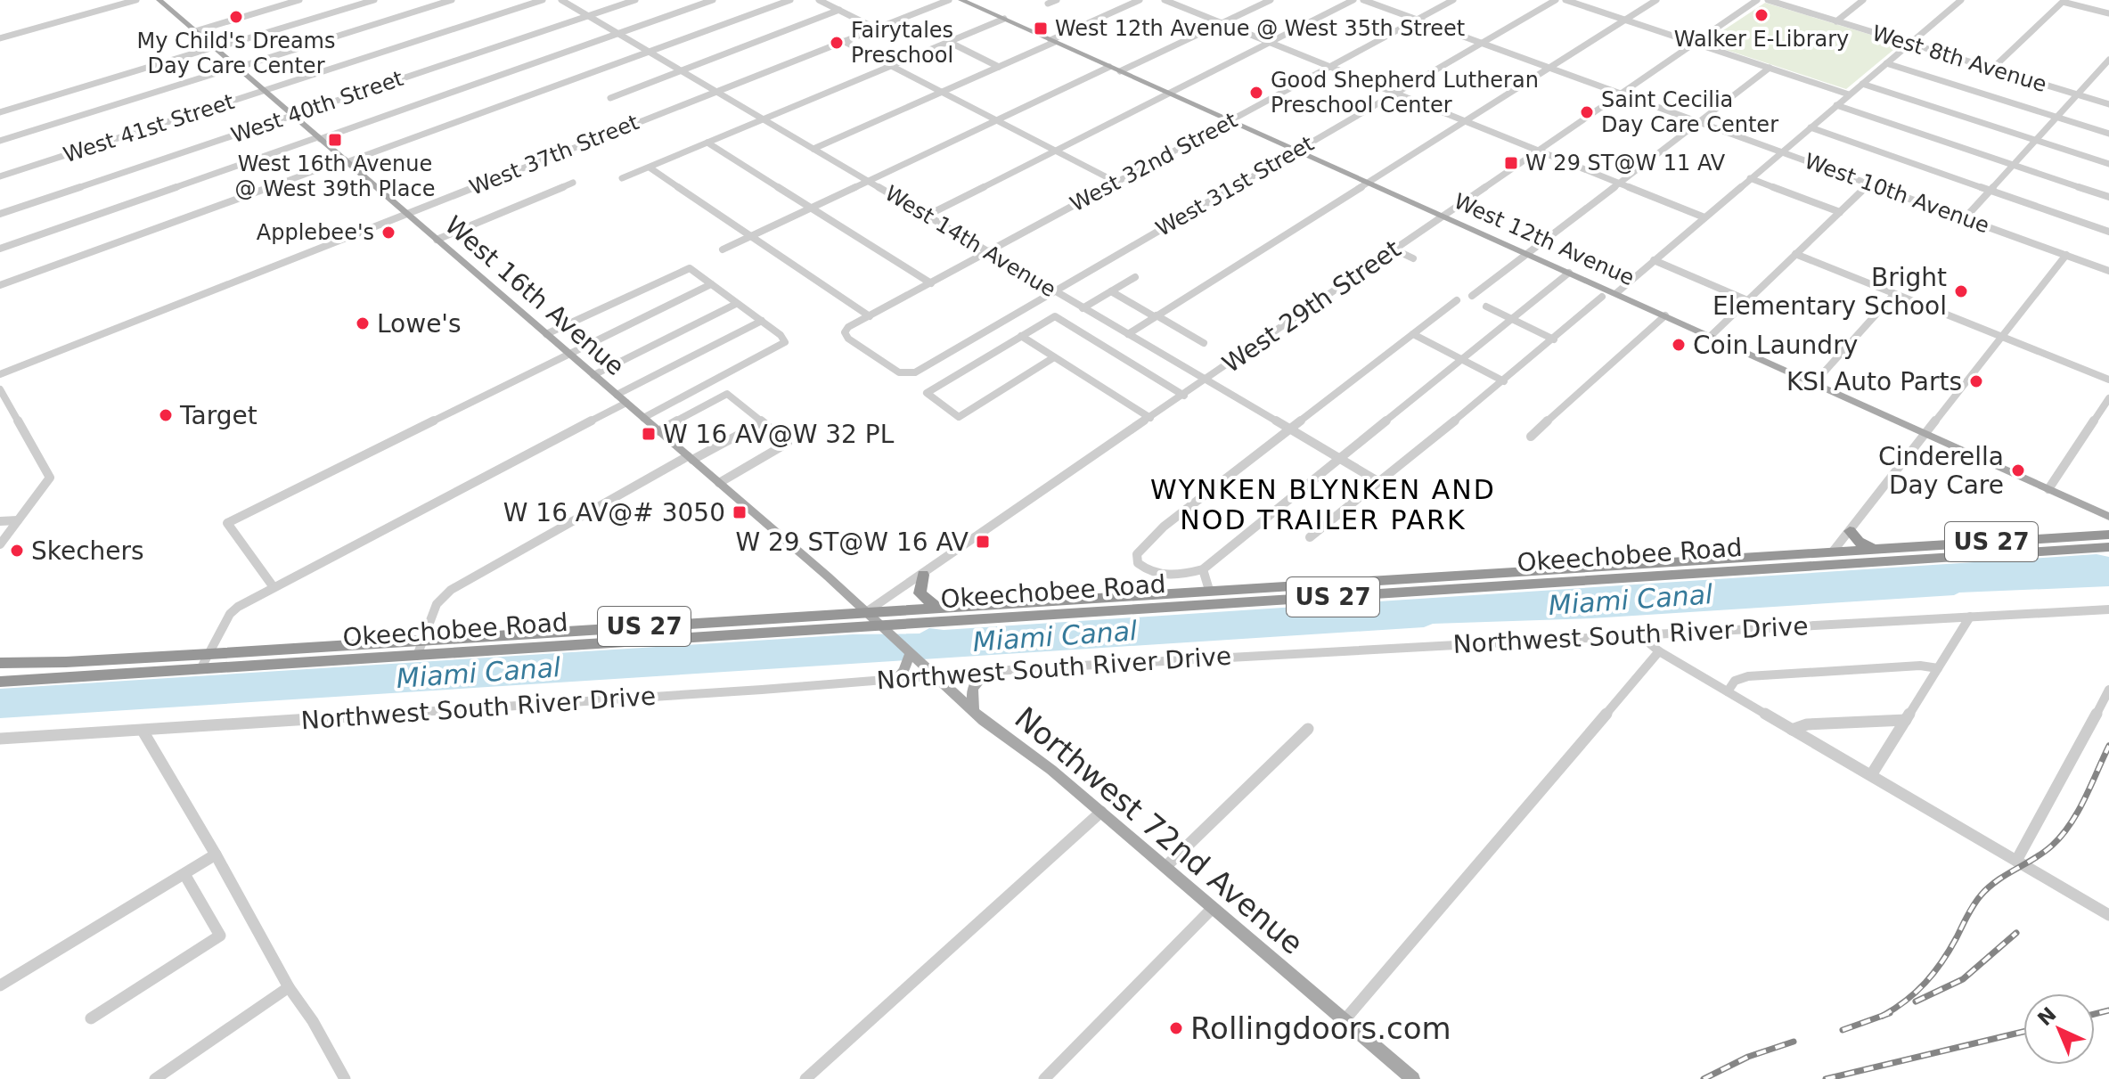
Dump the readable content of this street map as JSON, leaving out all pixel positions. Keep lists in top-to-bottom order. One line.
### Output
{"streets":{"highway":["US 27","Okeechobee Road"],"main road":["West 12th Avenue","West 16th Avenue","Northwest 72nd Avenue"],"street":["West 8th Avenue","West 40th Street","West 41st Street","West 37th Street","West 32nd Street","West 31st Street","West 10th Avenue","West 14th Avenue","West 29th Street","Northwest South River Drive"]},"crossings":[["West 40th Street","West 14th Avenue"],["West 40th Street","West 16th Avenue"],["West 41st Street","West 16th Avenue"],["West 37th Street","West 14th Avenue"],["West 37th Street","West 16th Avenue"],["West 32nd Street","West 31st Street"],["West 32nd Street","West 10th Avenue"],["West 32nd Street","West 12th Avenue"],["West 32nd Street","West 14th Avenue"],["West 31st Street","West 10th Avenue"],["West 31st Street","West 12th Avenue"],["West 31st Street","West 14th Avenue"],["West 10th Avenue","West 29th Street"],["West 12th Avenue","West 29th Street"],["West 14th Avenue","West 29th Street"],["West 16th Avenue","West 29th Street"],["West 16th Avenue","Okeechobee Road"],["West 16th Avenue","Northwest 72nd Avenue"],["West 29th Street","Okeechobee Road"],["Okeechobee Road","Northwest 72nd Avenue"],["Northwest South River Drive","Northwest 72nd Avenue"]],"districts":["WYNKEN BLYNKEN AND NOD TRAILER PARK"],"water":["Miami Canal"],"places":{"other":["Walker E-Library","My Child's Dreams Day Care Center","Fairytales Preschool","Good Shepherd Lutheran Preschool Center","Saint Cecilia Day Care Center","Applebee's","Bright Elementary School","Lowe's","Coin Laundry","KSI Auto Parts","Target","Cinderella Day Care","Skechers","Rollingdoors.com"],"transit":["West 12th Avenue @ West 35th Street","West 16th Avenue @ West 39th Place","W 29 ST@W 11 AV","W 16 AV@W 32 PL","W 16 AV@# 3050","W 29 ST@W 16 AV"]},"north":"top left"}
